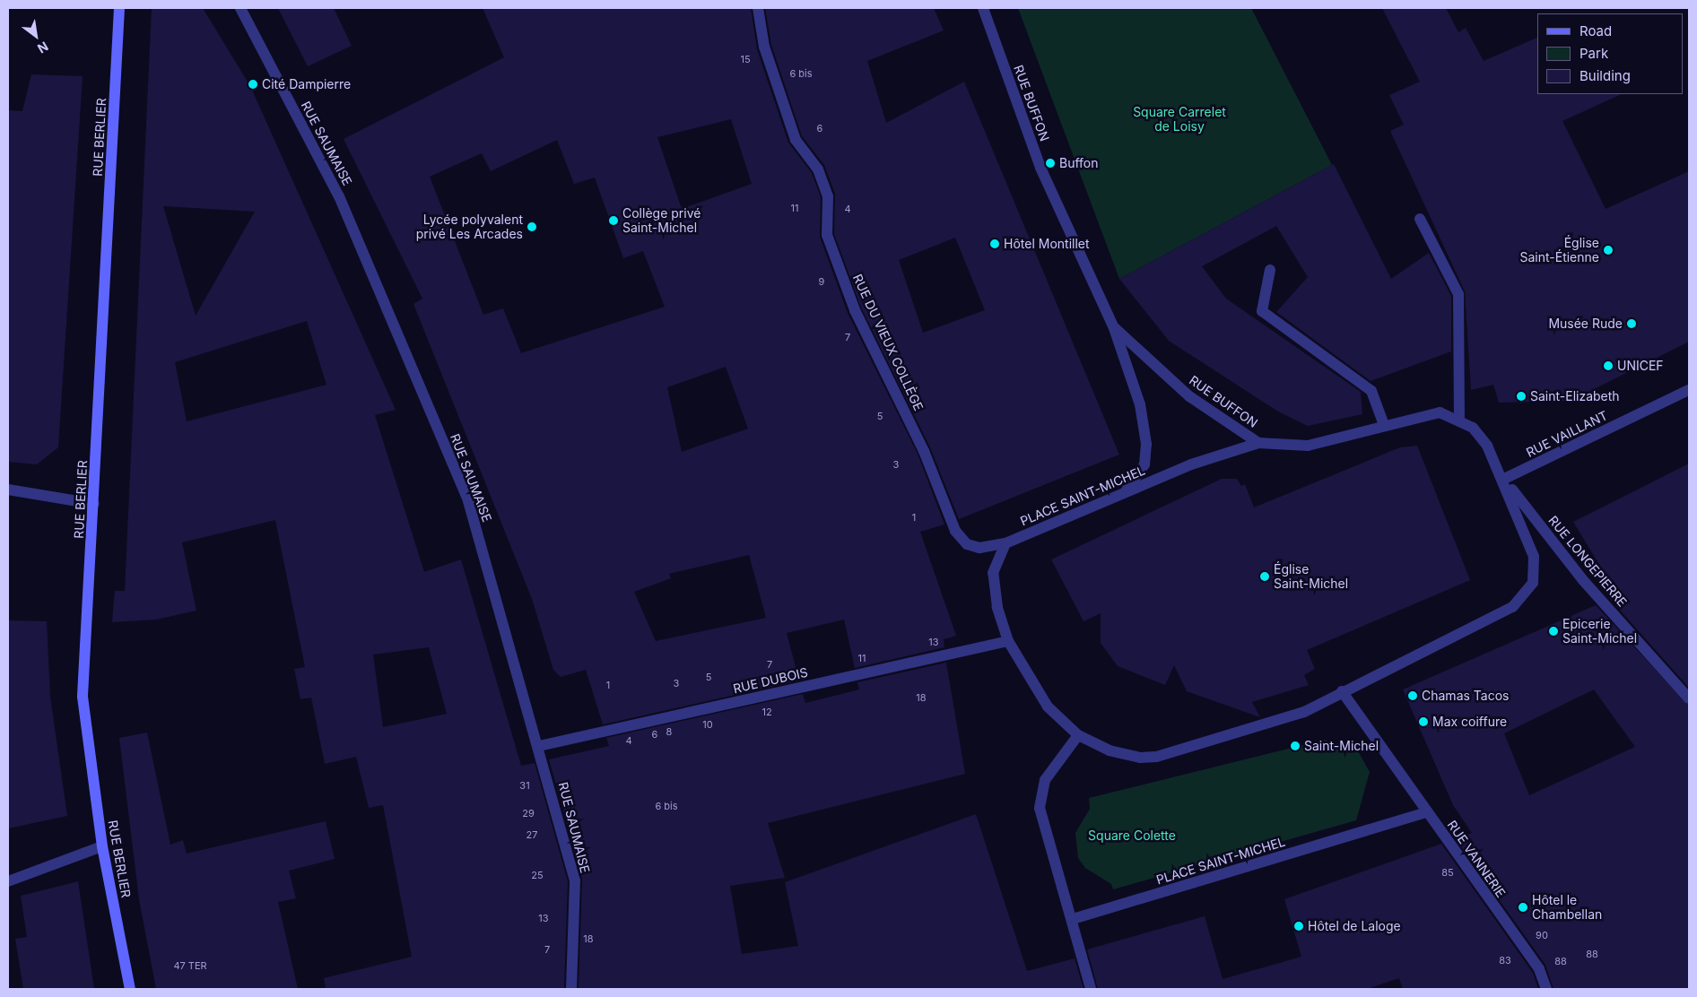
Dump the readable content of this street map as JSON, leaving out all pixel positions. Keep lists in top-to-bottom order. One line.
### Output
{"streets":{"street":["RUE BUFFON","RUE BERLIER","RUE SAUMAISE","RUE DU VIEUX COLLÈGE","RUE VAILLANT","PLACE SAINT-MICHEL","RUE LONGEPIERRE","RUE DUBOIS","RUE VANNERIE"]},"crossings":[["RUE BUFFON","PLACE SAINT-MICHEL"],["RUE SAUMAISE","RUE DUBOIS"],["RUE DU VIEUX COLLÈGE","PLACE SAINT-MICHEL"],["RUE VAILLANT","RUE LONGEPIERRE"],["PLACE SAINT-MICHEL","RUE VANNERIE"]],"parks":["Square Carrelet de Loisy","Square Colette"],"places":["Cité Dampierre","Buffon","Collège privé Saint-Michel","Lycée polyvalent privé Les Arcades","Hôtel Montillet","Église Saint-Étienne","Musée Rude","UNICEF","Saint-Elizabeth","Église Saint-Michel","Epicerie Saint-Michel","Chamas Tacos","Max coiffure","Saint-Michel","Hôtel le Chambellan","Hôtel de Laloge"],"house_numbers":["15","6 bis","6","11","4","9","7","5","3","1","13","11","7","5","3","1","18","12","10","8","6","4","31","6 bis","29","27","85","25","13","90","18","7","88","83","88","47 TER"],"legend":["Road","Park","Building"],"north":"bottom right"}
